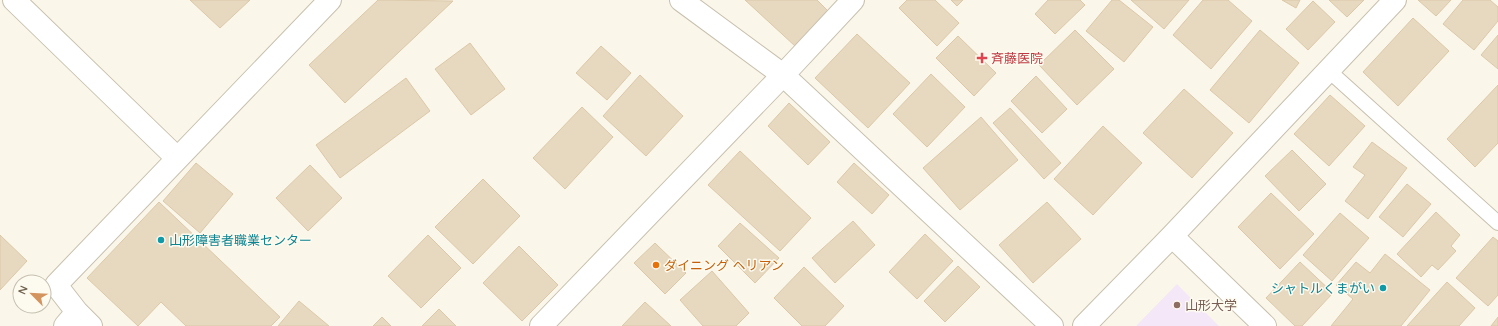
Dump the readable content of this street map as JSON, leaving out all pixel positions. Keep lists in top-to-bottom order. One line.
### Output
{"places":{"health":["斉藤医院"],"other":["山形障害者職業センター","ダイニング ヘリアン","シャトルくまがい","山形大学"]},"north":"top left"}
